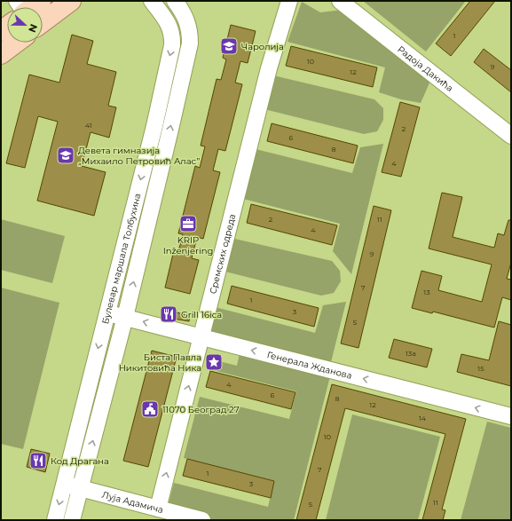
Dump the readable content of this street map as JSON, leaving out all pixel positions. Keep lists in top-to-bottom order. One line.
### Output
{"streets":{"street":["Радоја Дакића","Сремских одреда","Булевар маршала Толбухина","Генерала Жданова","Луја Адамича"]},"crossings":[["Сремских одреда","Генерала Жданова"],["Сремских одреда","Луја Адамича"],["Булевар маршала Толбухина","Генерала Жданова"],["Булевар маршала Толбухина","Луја Адамича"]],"one_way":["Генерала Жданова"],"places":{"school or university":["Чаролија","Девета гимназија „Михаило Петровић Алас”"],"office":["KRIP Inženjering"],"restaurant":["Grill 16ica","Код Драгана"],"place":["Биста Павла Никитовића Ника"],"public building":["11070 Београд 27"]},"house_numbers":["1","10","9","12","41","2","6","8","4","2","11","4","9","7","13","1","3","5","13a","15","4","6","8","12","14","10","7","1","3","11","5"],"north":"right"}
